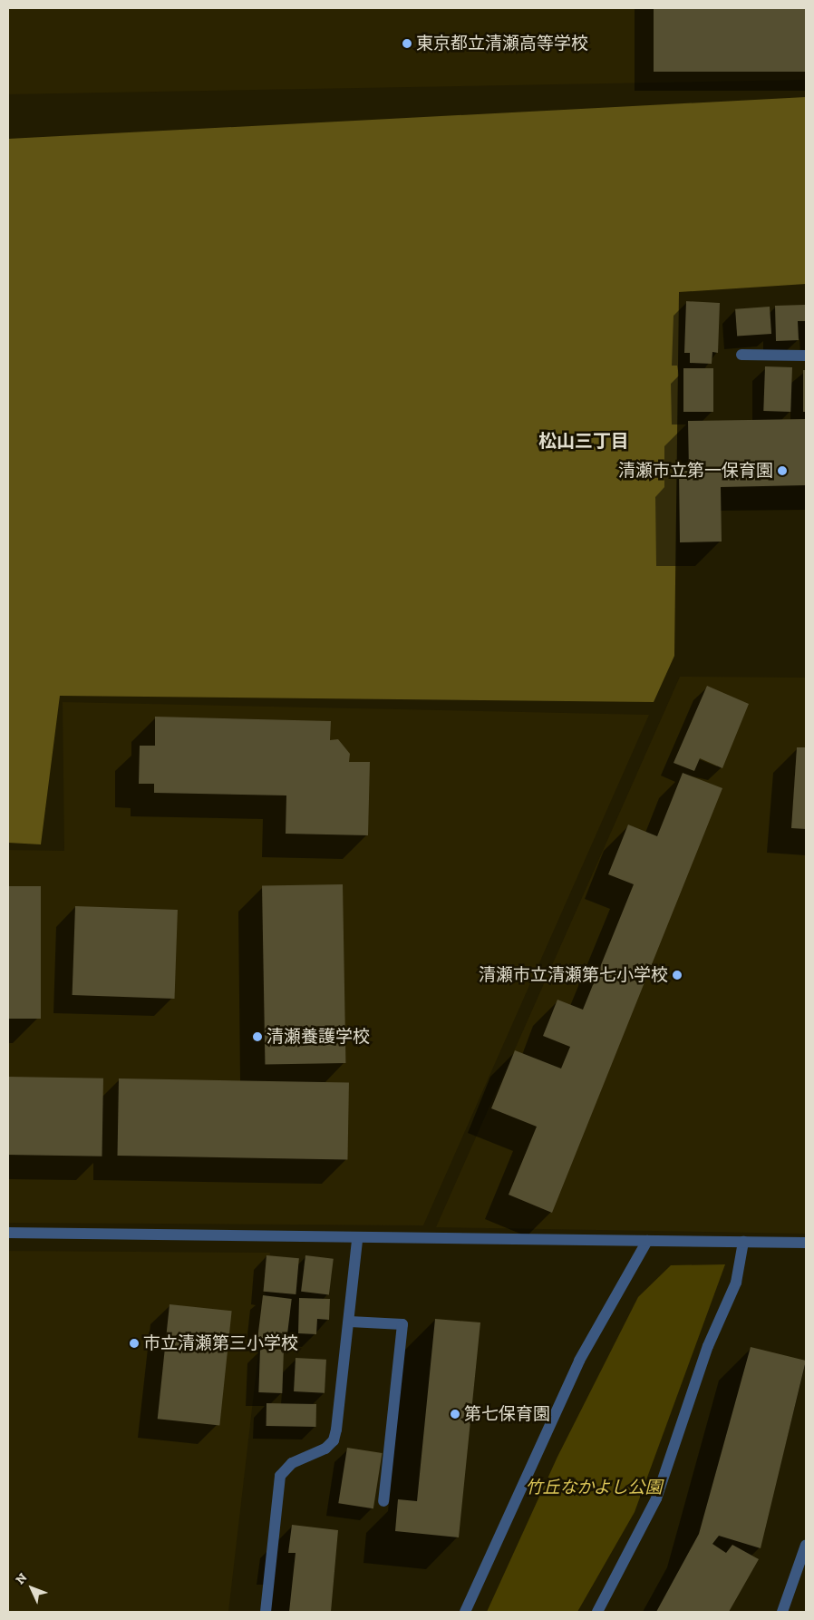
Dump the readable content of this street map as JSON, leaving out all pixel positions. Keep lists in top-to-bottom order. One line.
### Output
{"districts":["松山三丁目"],"parks":["竹丘なかよし公園"],"places":["東京都立清瀬高等学校","清瀬市立第一保育園","清瀬市立清瀬第七小学校","清瀬養護学校","市立清瀬第三小学校","第七保育園"],"north":"top left"}
